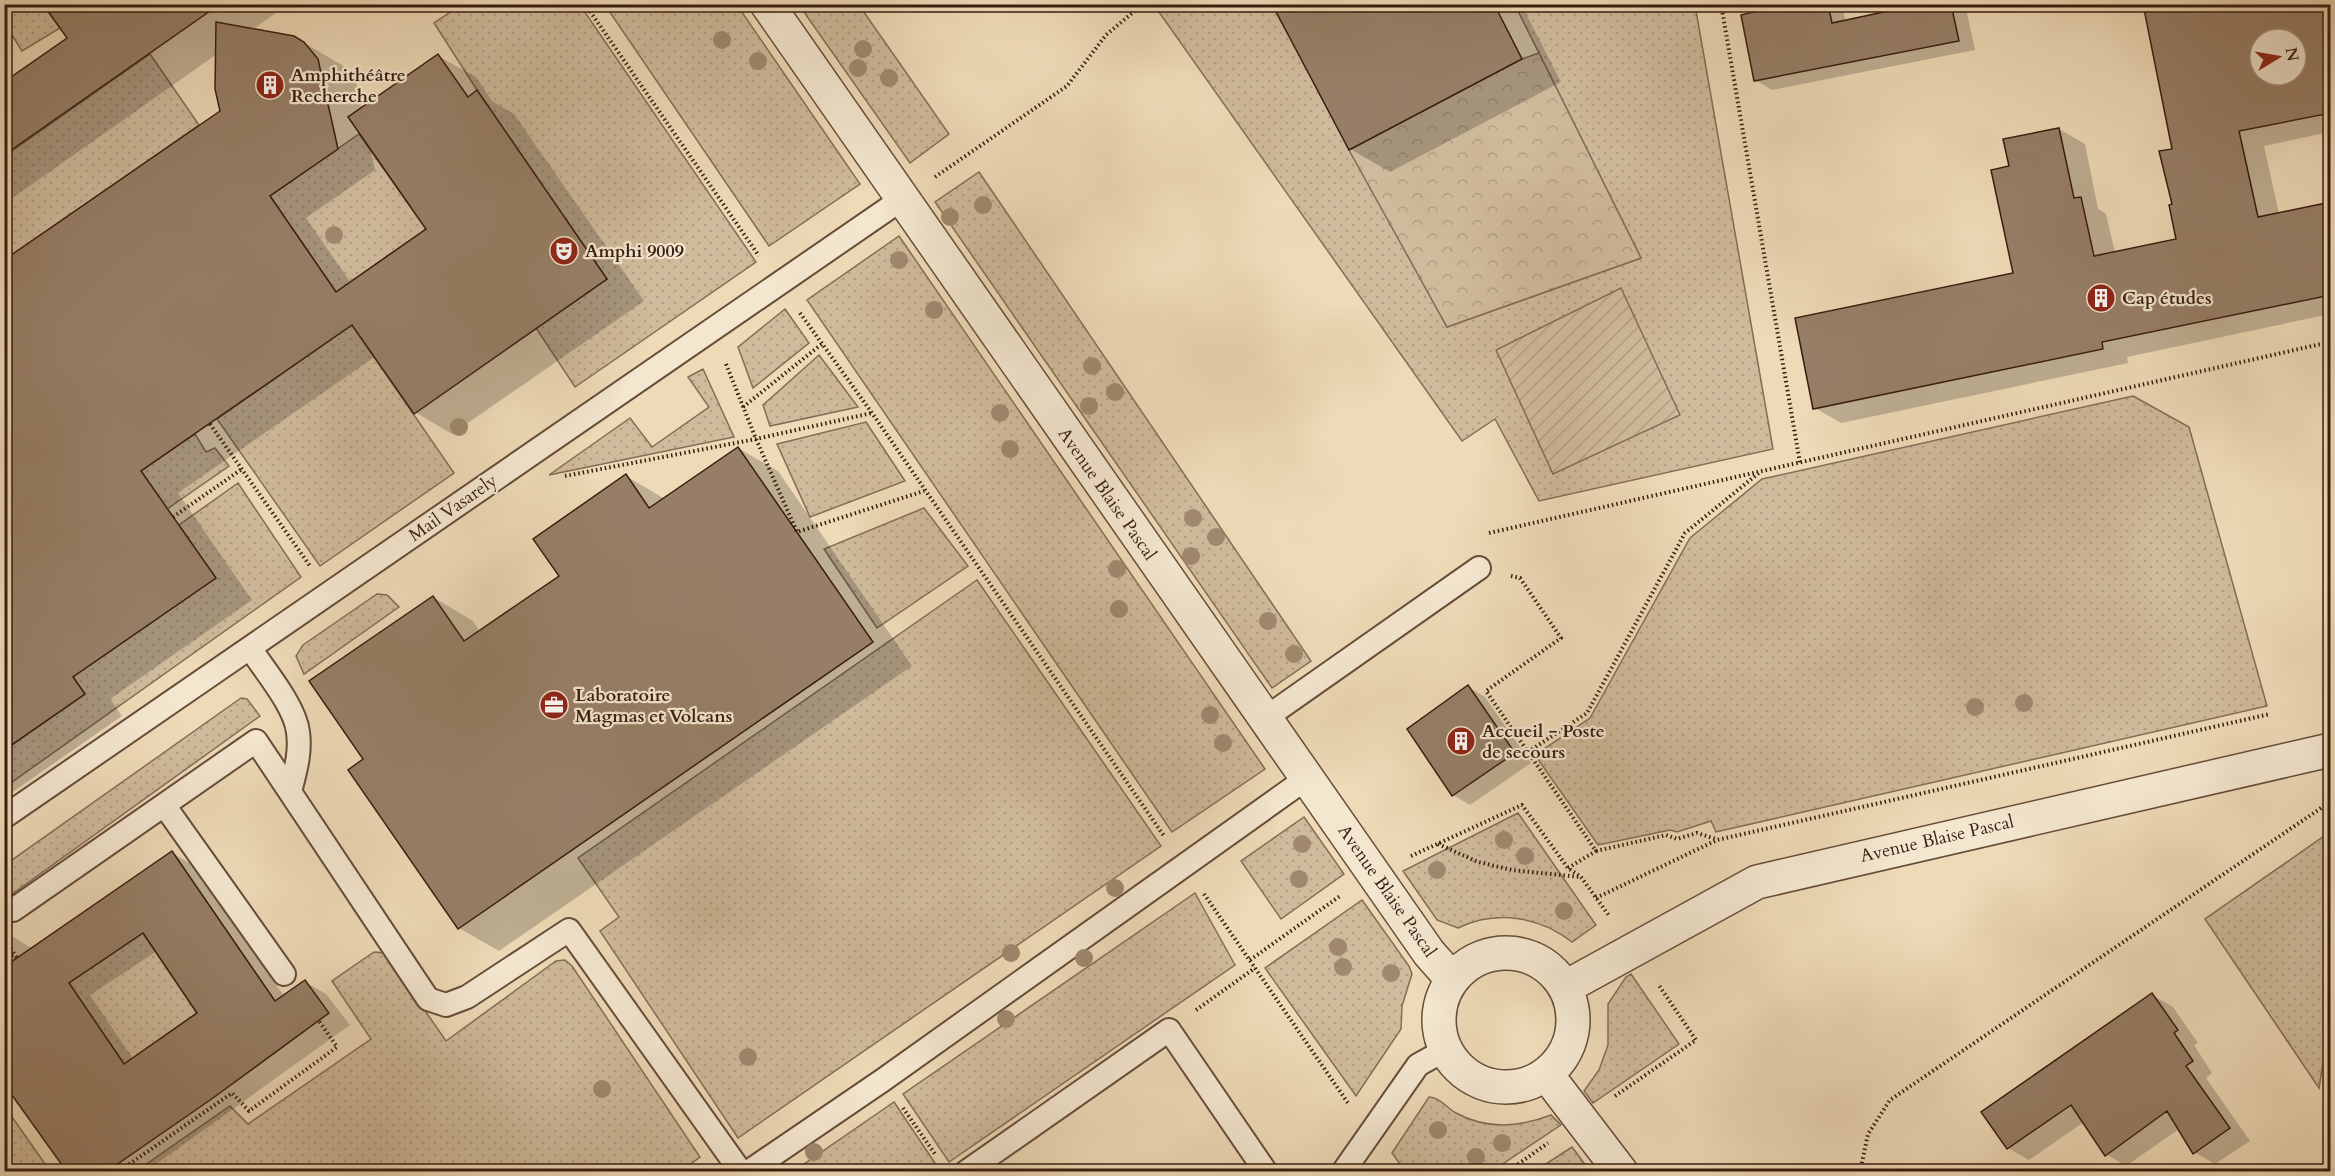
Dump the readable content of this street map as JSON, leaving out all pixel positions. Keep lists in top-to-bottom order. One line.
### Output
{"streets":{"street":["Avenue Blaise Pascal"],"lane":["Mail Vasarely"]},"crossings":[["Avenue Blaise Pascal","Mail Vasarely"]],"places":{"building":["Amphithéâtre Recherche","Cap études","Accueil − Poste de secours"],"theatre":["Amphi 9009"],"office":["Laboratoire Magmas et Volcans"]},"north":"right"}
